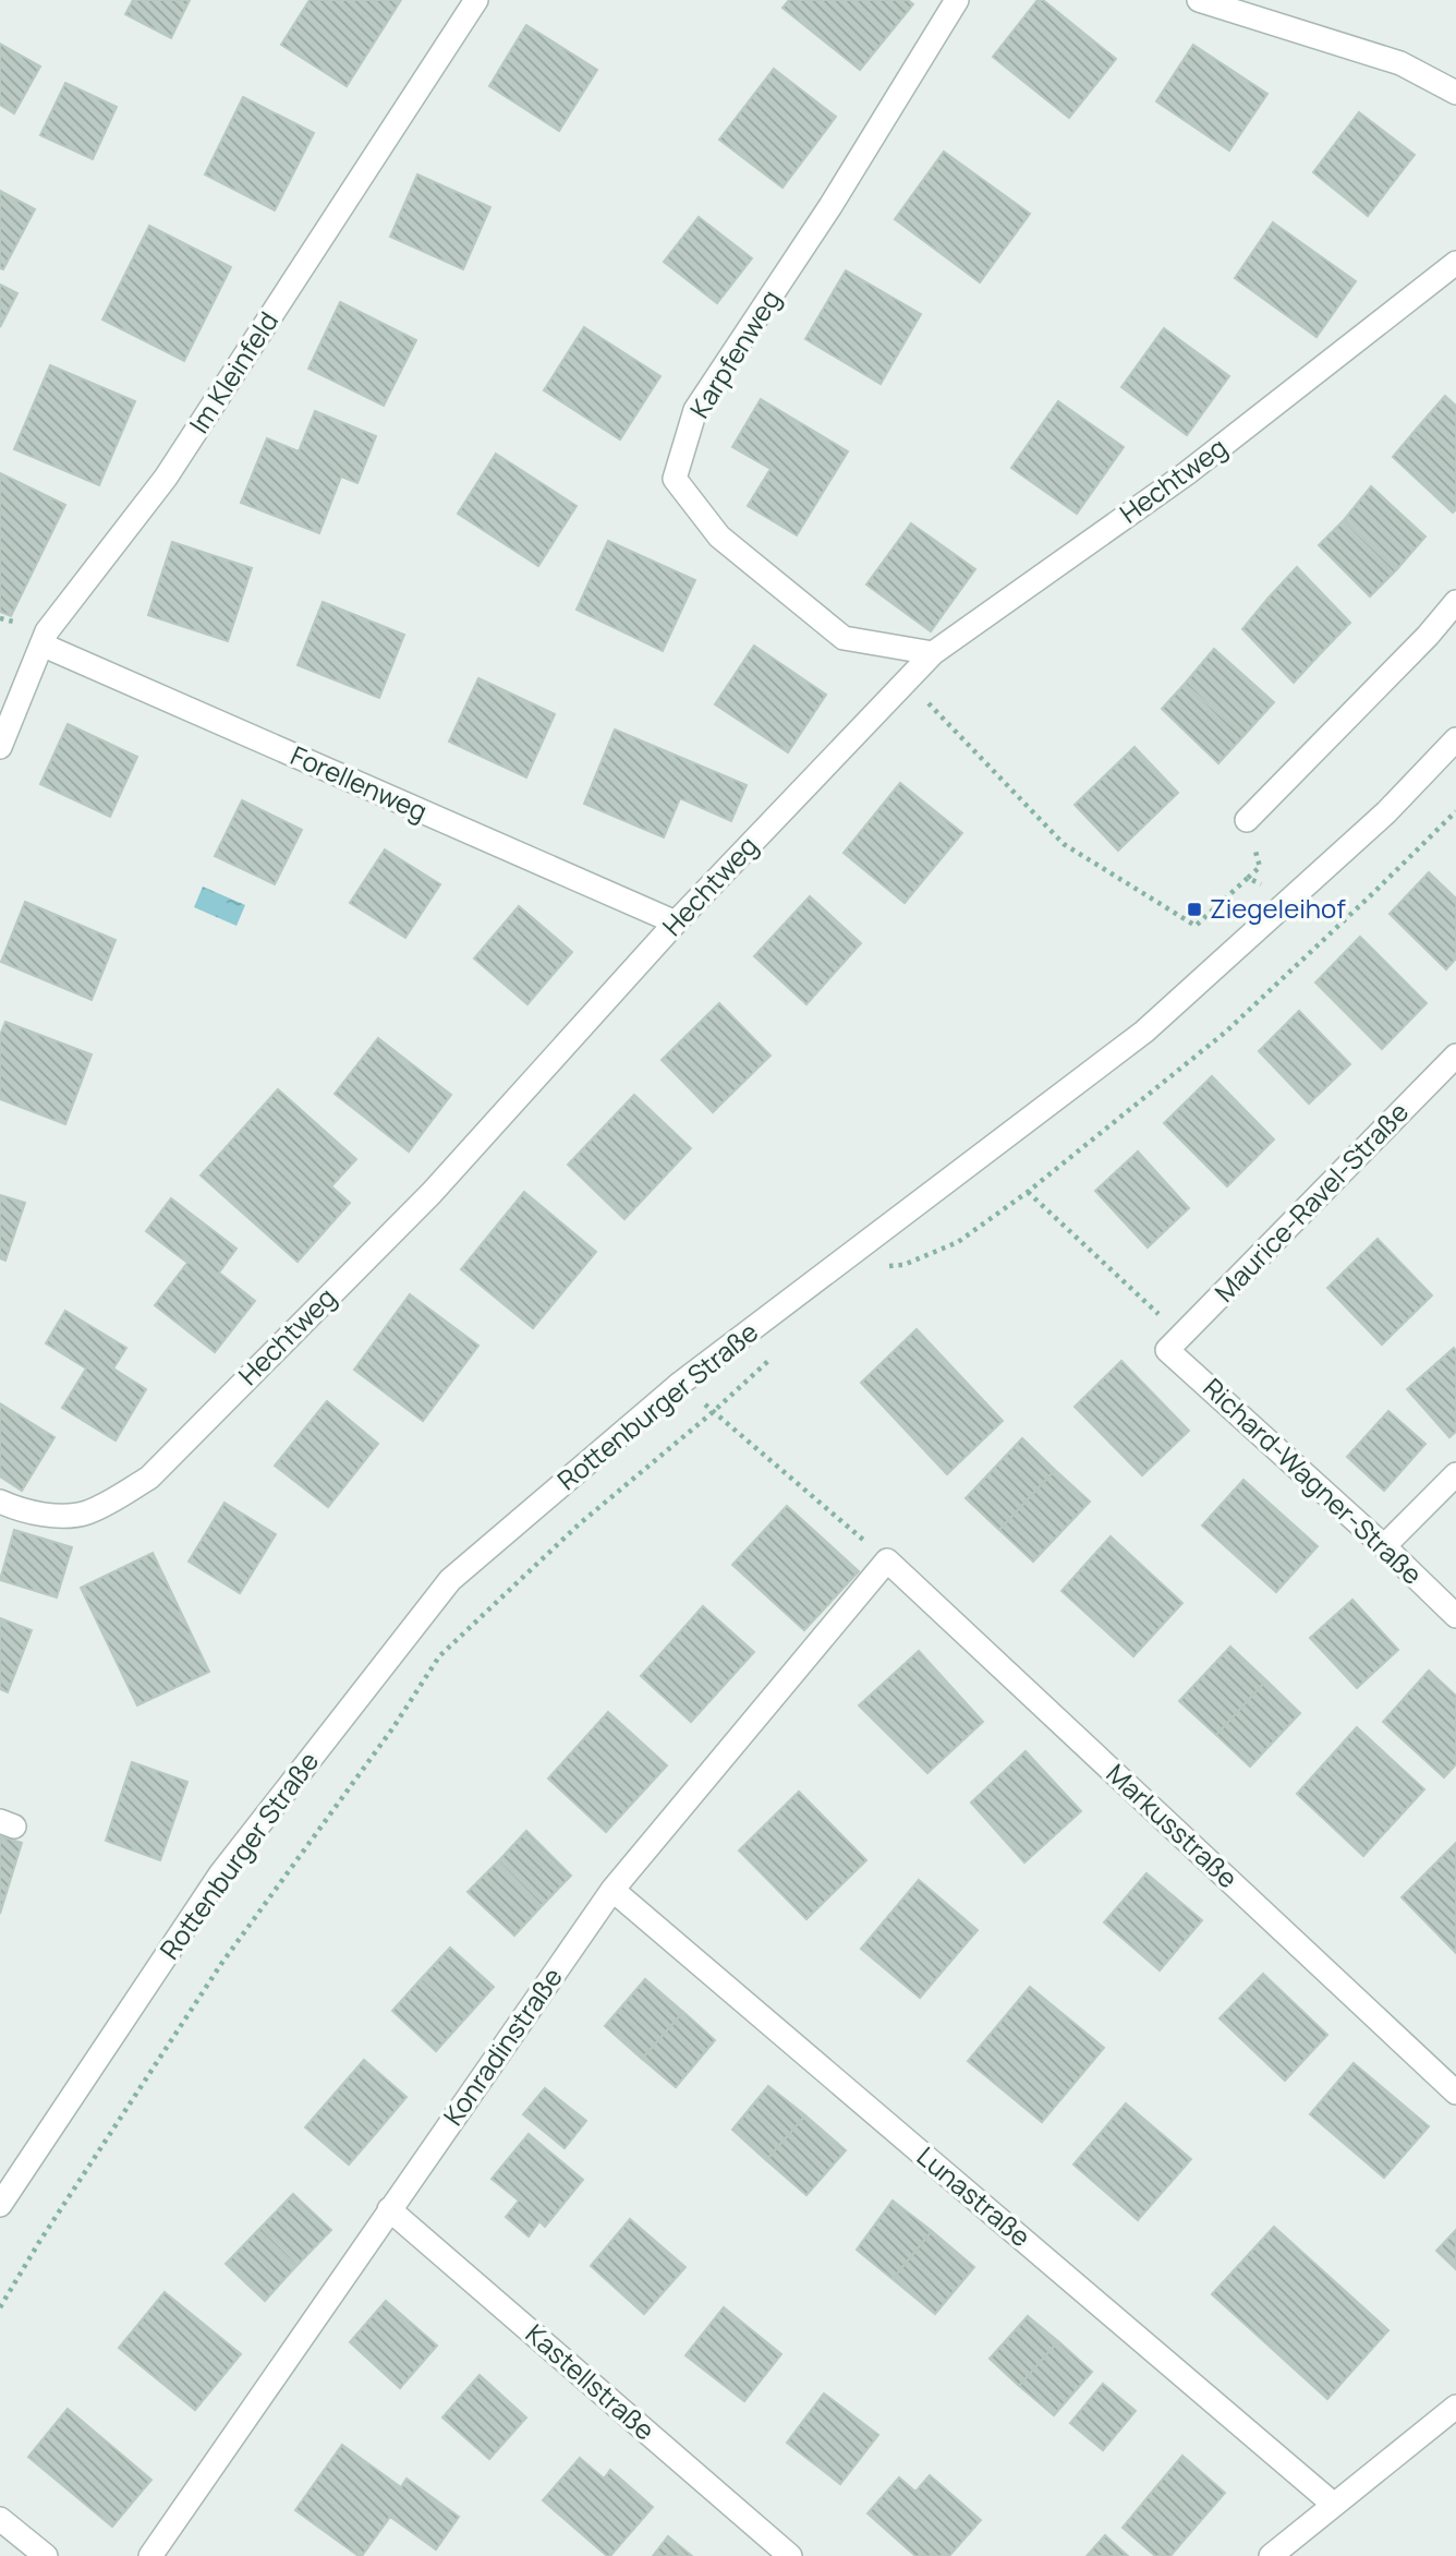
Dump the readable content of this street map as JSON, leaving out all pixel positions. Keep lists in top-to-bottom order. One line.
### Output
{"streets":{"street":["Karpfenweg","Im Kleinfeld","Hechtweg","Forellenweg","Maurice-Ravel-Straße","Rottenburger Straße","Richard-Wagner-Straße","Markusstraße","Konradinstraße","Lunastraße","Kastellstraße"]},"crossings":[["Karpfenweg","Hechtweg"],["Im Kleinfeld","Forellenweg"],["Hechtweg","Forellenweg"],["Maurice-Ravel-Straße","Richard-Wagner-Straße"],["Markusstraße","Konradinstraße"],["Konradinstraße","Lunastraße"],["Konradinstraße","Kastellstraße"]],"places":{"transit":["Ziegeleihof"]}}
